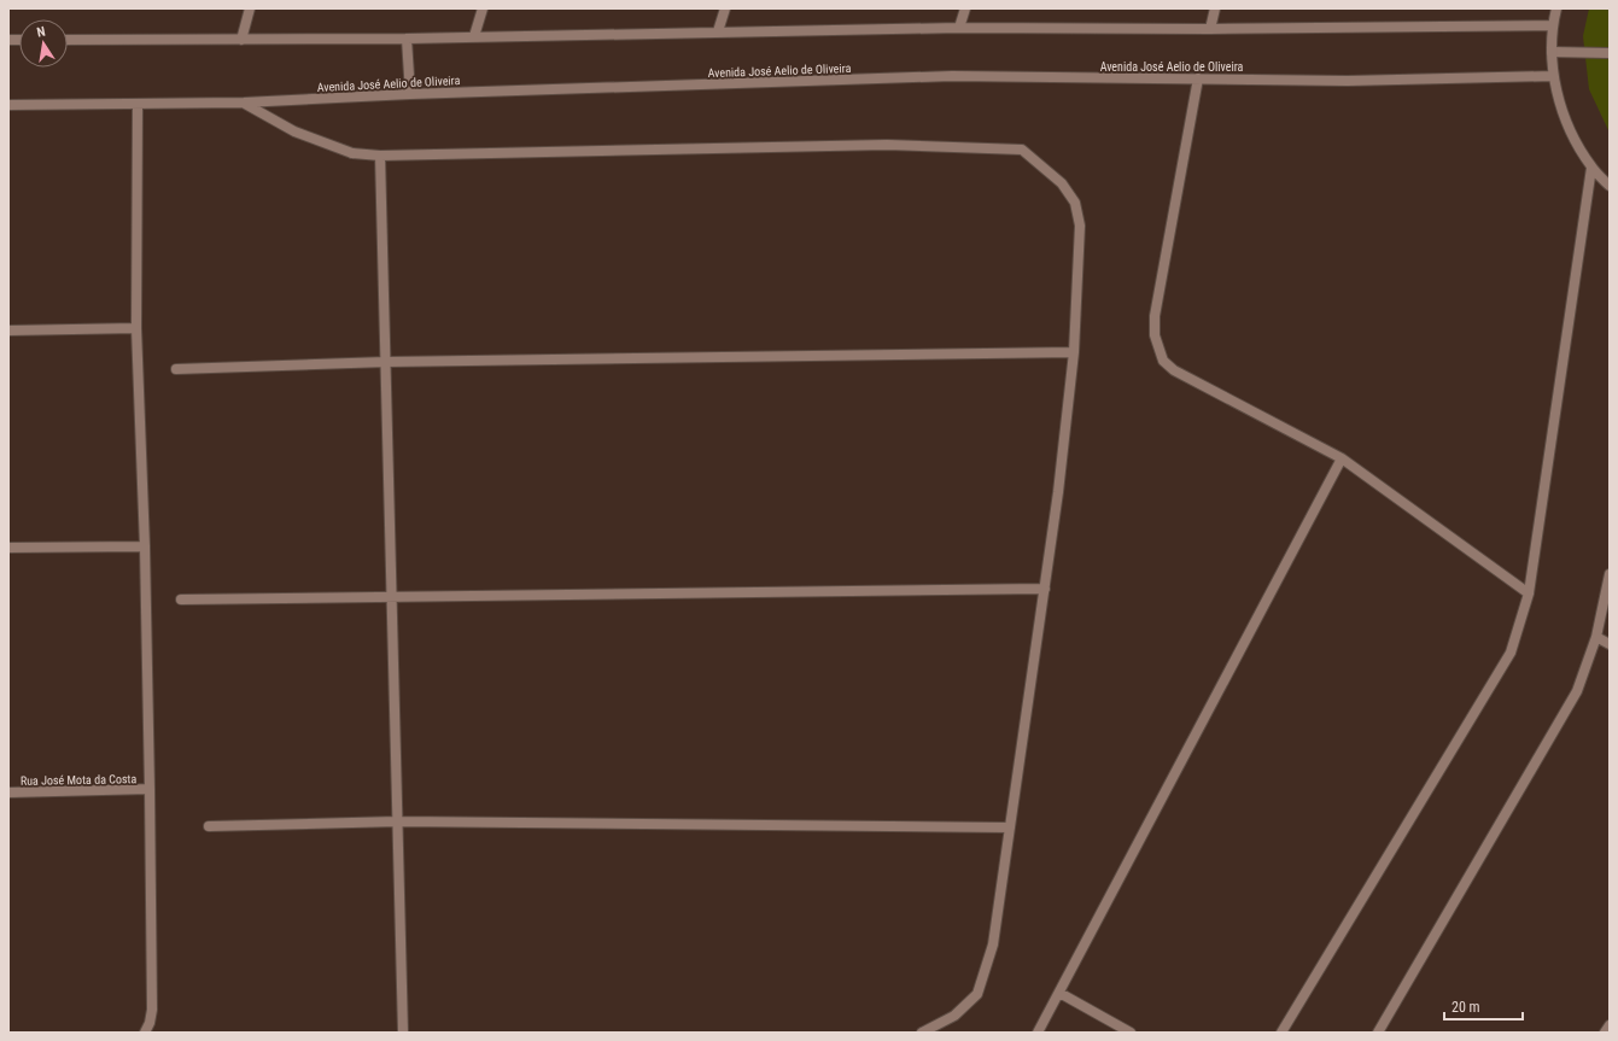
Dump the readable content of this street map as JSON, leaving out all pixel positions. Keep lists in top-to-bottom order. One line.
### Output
{"streets":{"street":["Avenida José Aelio de Oliveira","Rua José Mota da Costa"]},"scale_bar":"20 m","north":"top"}
